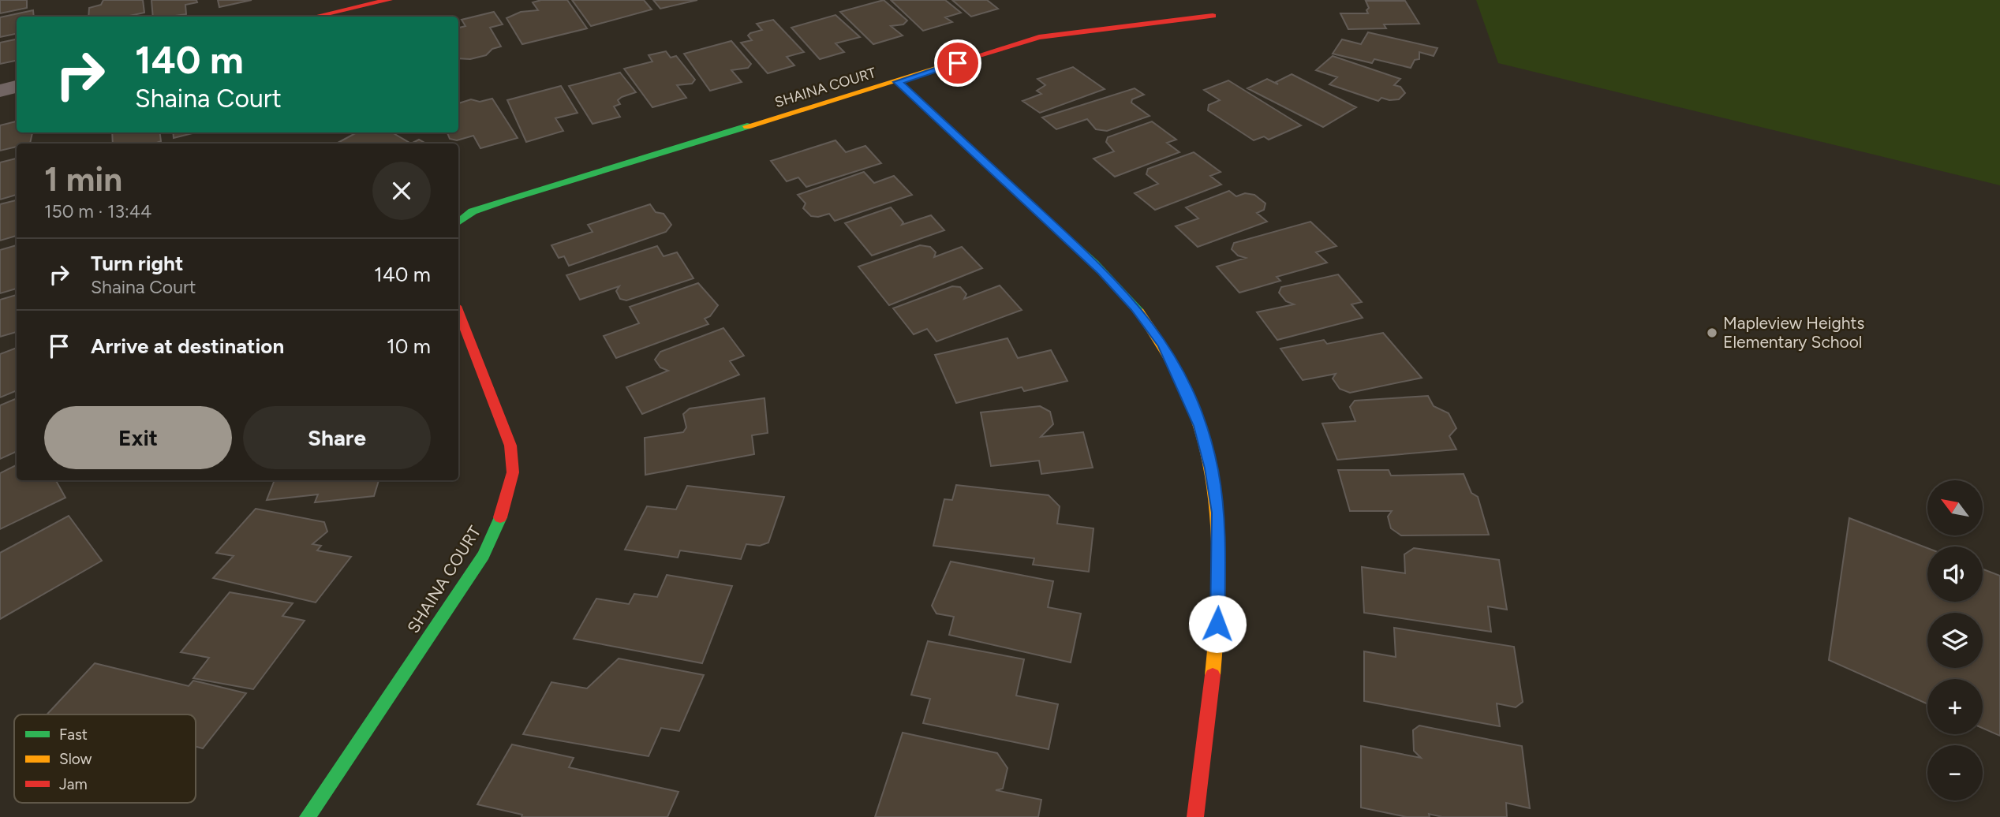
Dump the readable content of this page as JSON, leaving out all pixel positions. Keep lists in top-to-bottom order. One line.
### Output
{"streets":{"street":["SHAINA COURT"]},"places":["Mapleview Heights Elementary School"],"legend":["Fast","Slow","Jam"],"north":"top left","page":{"turn":["140 m","Shaina Court"],"heading":["1 min","150 m · 13:44"],"list":[{"name":"Turn right","note":"Shaina Court","value":"140 m"},{"name":"Arrive at destination","value":"10 m"}],"buttons":["Exit","Share"],"map_buttons":["+","−"]}}
